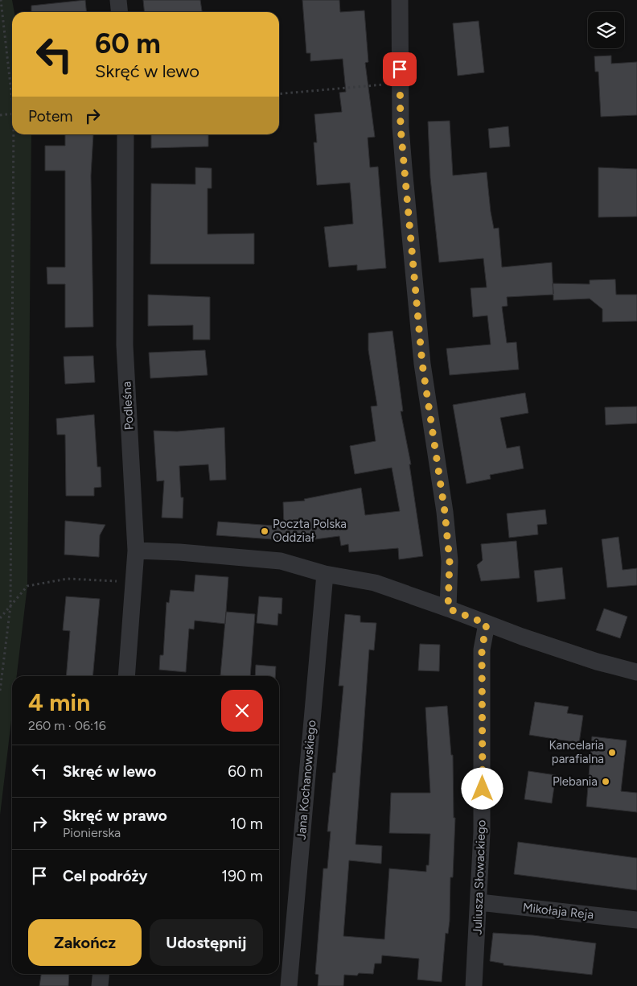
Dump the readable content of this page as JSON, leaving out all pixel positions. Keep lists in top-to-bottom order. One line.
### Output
{"streets":{"street":["Podleśna","Jana Kochanowskiego","Juliusza Słowackiego","Mikołaja Reja"]},"crossings":[["Juliusza Słowackiego","Mikołaja Reja"]],"places":["Poczta Polska Oddział","Kancelaria parafialna","Plebania"],"page":{"turn":["60 m","Skręć w lewo"],"then":"Potem","heading":["4 min","260 m · 06:16"],"list":[{"name":"Skręć w lewo","value":"60 m"},{"name":"Skręć w prawo","note":"Pionierska","value":"10 m"},{"name":"Cel podróży","value":"190 m"}],"buttons":["Zakończ","Udostępnij"]}}
